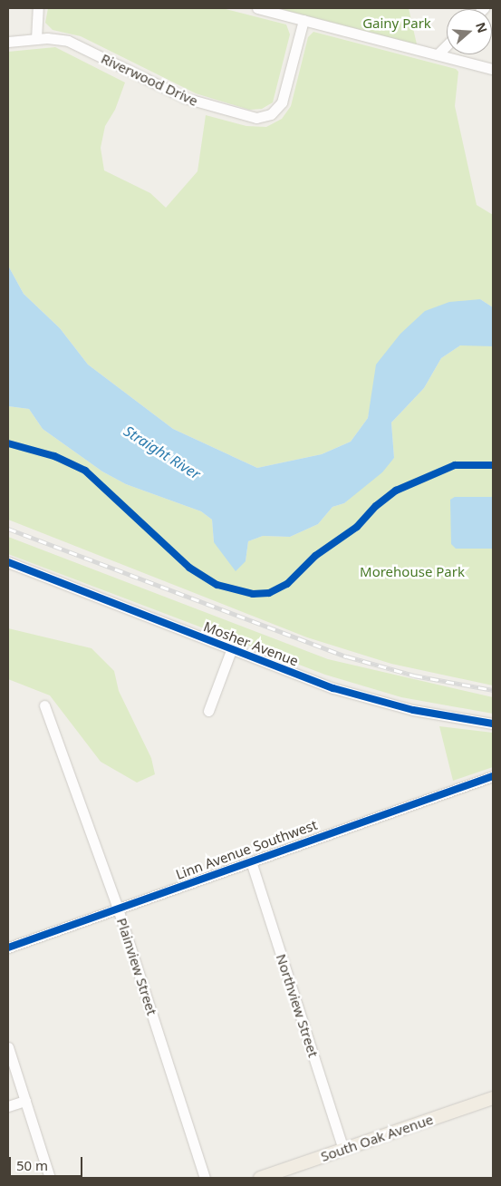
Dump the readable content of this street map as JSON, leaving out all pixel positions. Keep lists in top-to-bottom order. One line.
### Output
{"streets":{"main road":["South Oak Avenue"],"street":["Riverwood Drive","Mosher Avenue","Linn Avenue Southwest","Plainview Street","Northview Street"]},"crossings":[["Linn Avenue Southwest","Plainview Street"],["Linn Avenue Southwest","Northview Street"],["Northview Street","South Oak Avenue"]],"water":["Straight River"],"parks":["Gainy Park","Morehouse Park"],"scale_bar":"50 m","north":"right"}
